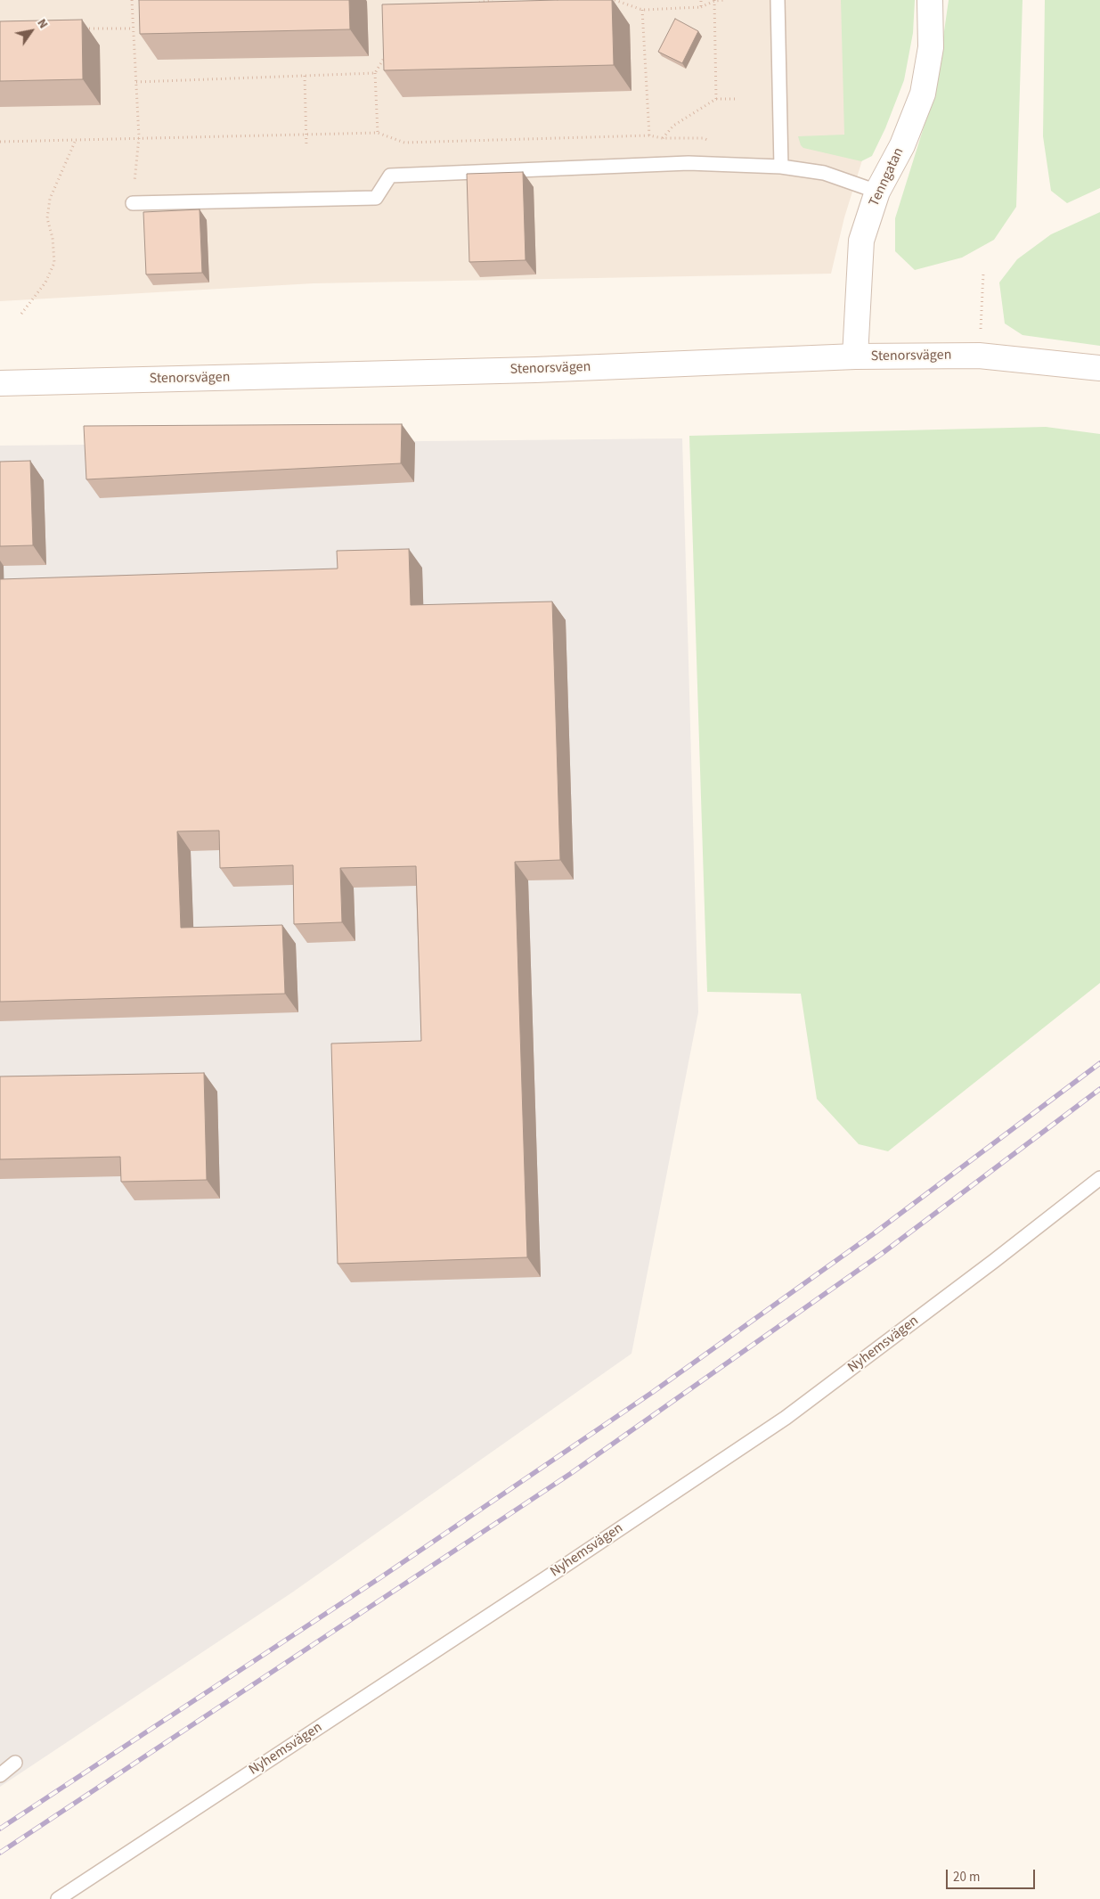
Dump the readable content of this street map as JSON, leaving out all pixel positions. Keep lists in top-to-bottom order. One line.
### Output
{"streets":{"street":["Tenngatan","Stenorsvägen"],"lane":["Nyhemsvägen"]},"crossings":[["Tenngatan","Stenorsvägen"]],"scale_bar":"20 m","north":"top right"}
